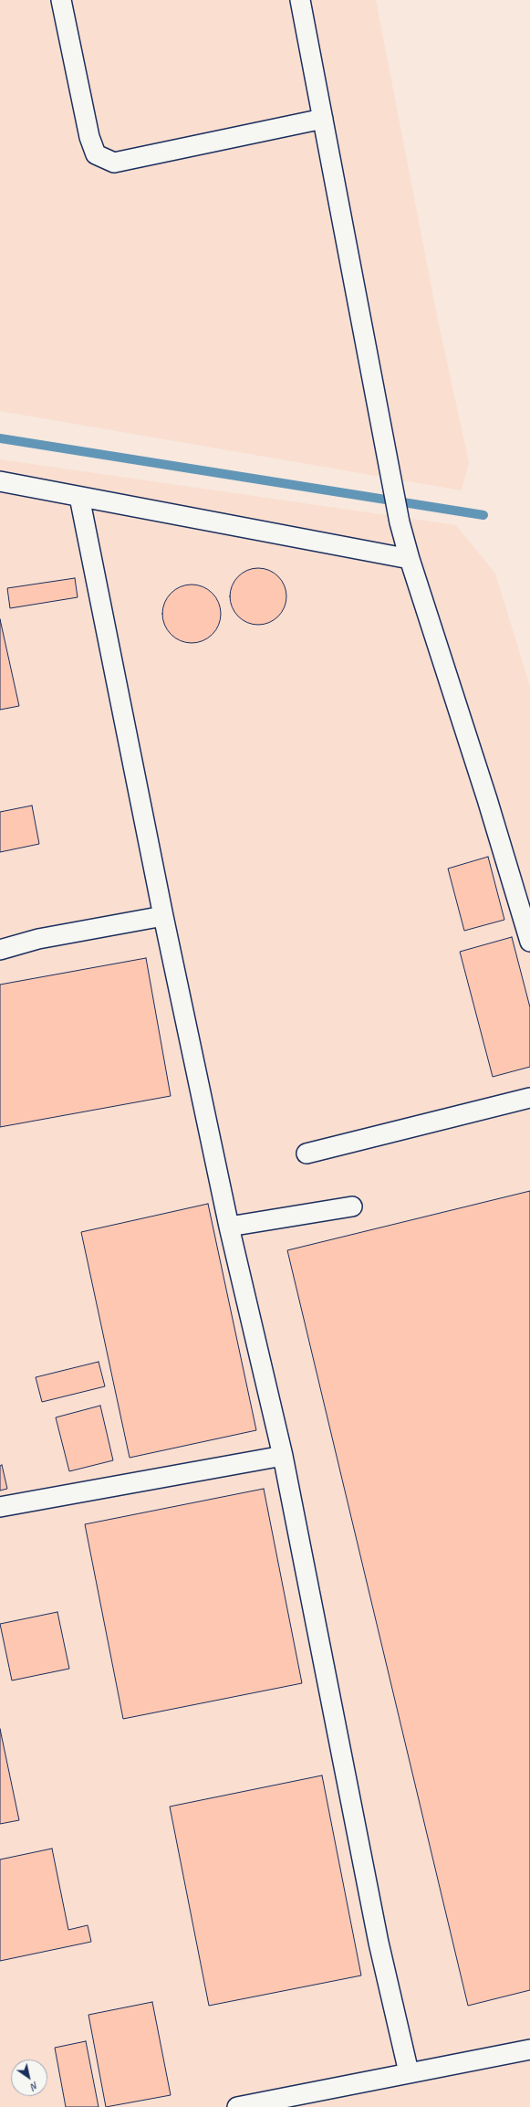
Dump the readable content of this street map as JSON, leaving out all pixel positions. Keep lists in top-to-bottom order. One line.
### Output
{"north":"bottom right"}
